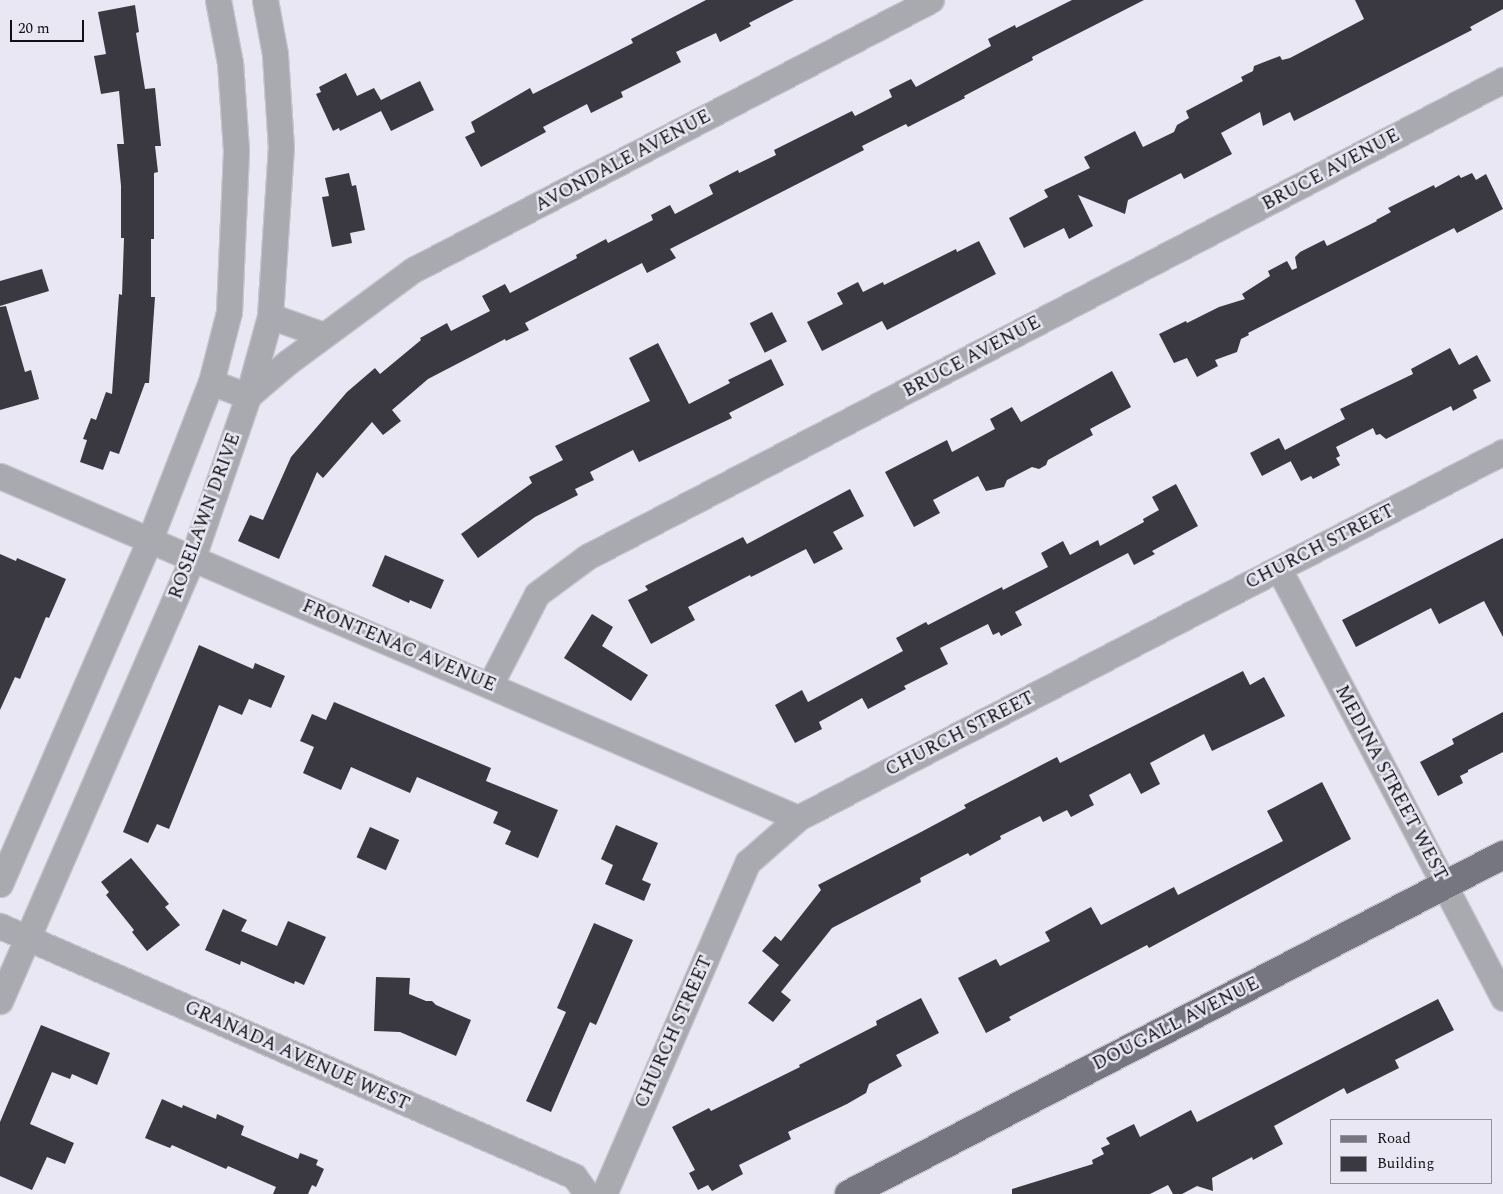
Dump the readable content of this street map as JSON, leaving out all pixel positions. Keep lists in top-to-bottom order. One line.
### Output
{"streets":{"main road":["DOUGALL AVENUE"],"street":["AVONDALE AVENUE","BRUCE AVENUE","ROSELAWN DRIVE","CHURCH STREET","FRONTENAC AVENUE","MEDINA STREET WEST","GRANADA AVENUE WEST"]},"crossings":[["AVONDALE AVENUE","ROSELAWN DRIVE"],["BRUCE AVENUE","FRONTENAC AVENUE"],["ROSELAWN DRIVE","FRONTENAC AVENUE"],["ROSELAWN DRIVE","GRANADA AVENUE WEST"],["CHURCH STREET","FRONTENAC AVENUE"],["CHURCH STREET","MEDINA STREET WEST"],["MEDINA STREET WEST","DOUGALL AVENUE"]],"legend":["Road","Building"],"scale_bar":"20 m"}
